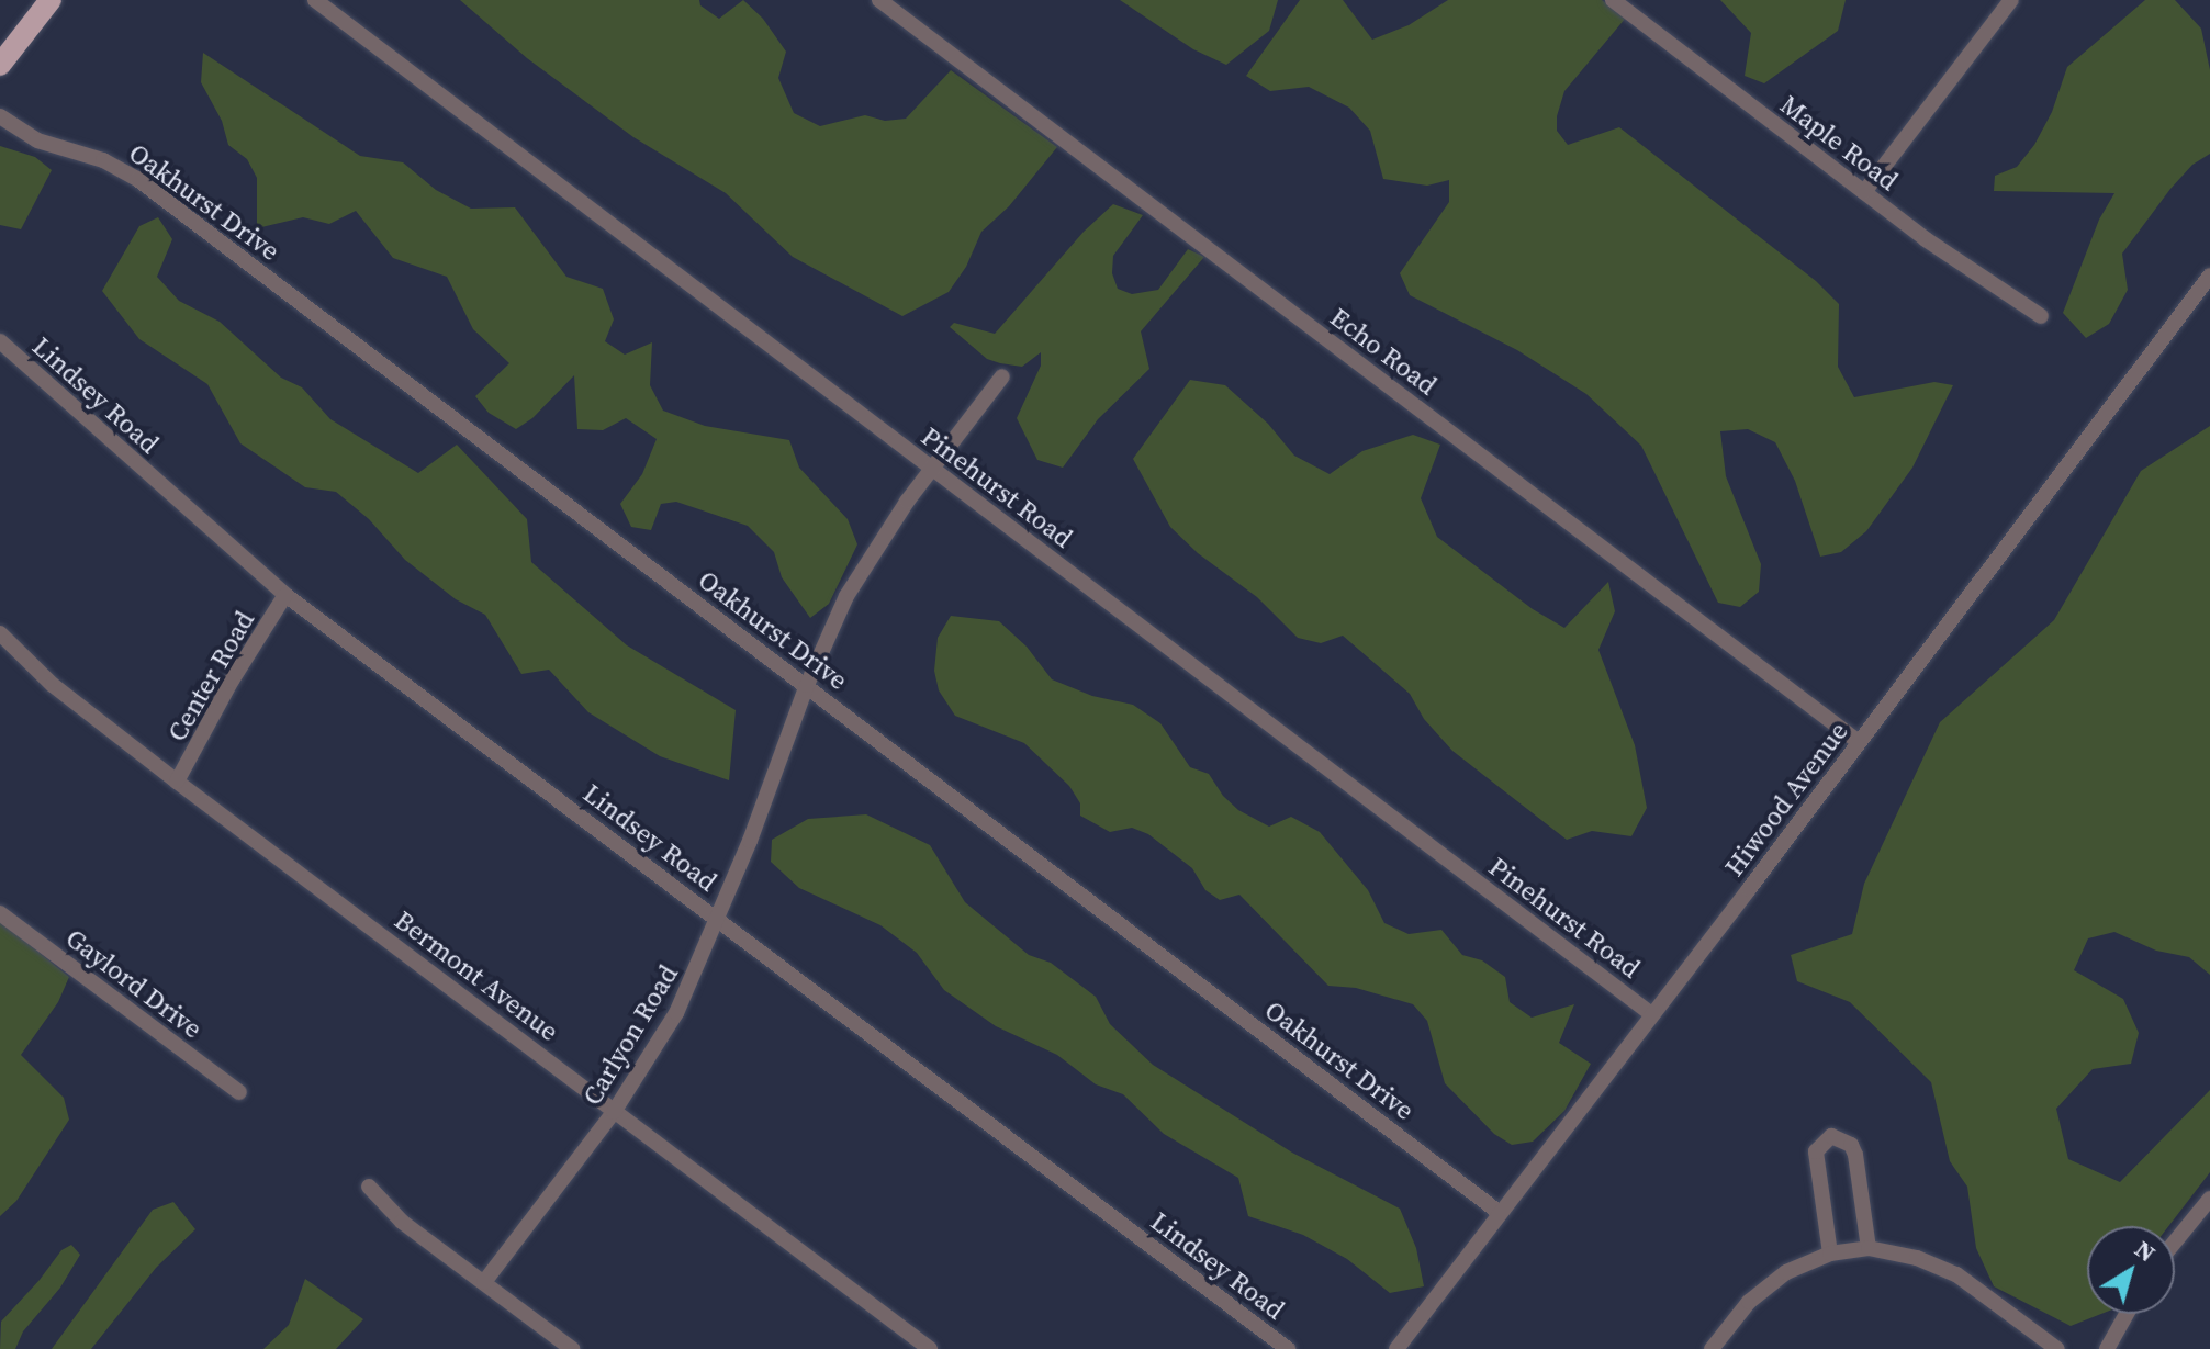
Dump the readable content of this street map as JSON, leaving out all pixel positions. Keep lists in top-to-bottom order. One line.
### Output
{"streets":{"street":["Maple Road","Oakhurst Drive","Echo Road","Lindsey Road","Pinehurst Road","Center Road","Hiwood Avenue","Bermont Avenue","Gaylord Drive","Carlyon Road"]},"crossings":[["Oakhurst Drive","Hiwood Avenue"],["Oakhurst Drive","Carlyon Road"],["Echo Road","Hiwood Avenue"],["Lindsey Road","Center Road"],["Lindsey Road","Carlyon Road"],["Pinehurst Road","Hiwood Avenue"],["Pinehurst Road","Carlyon Road"],["Center Road","Bermont Avenue"],["Bermont Avenue","Carlyon Road"]],"north":"top right"}
